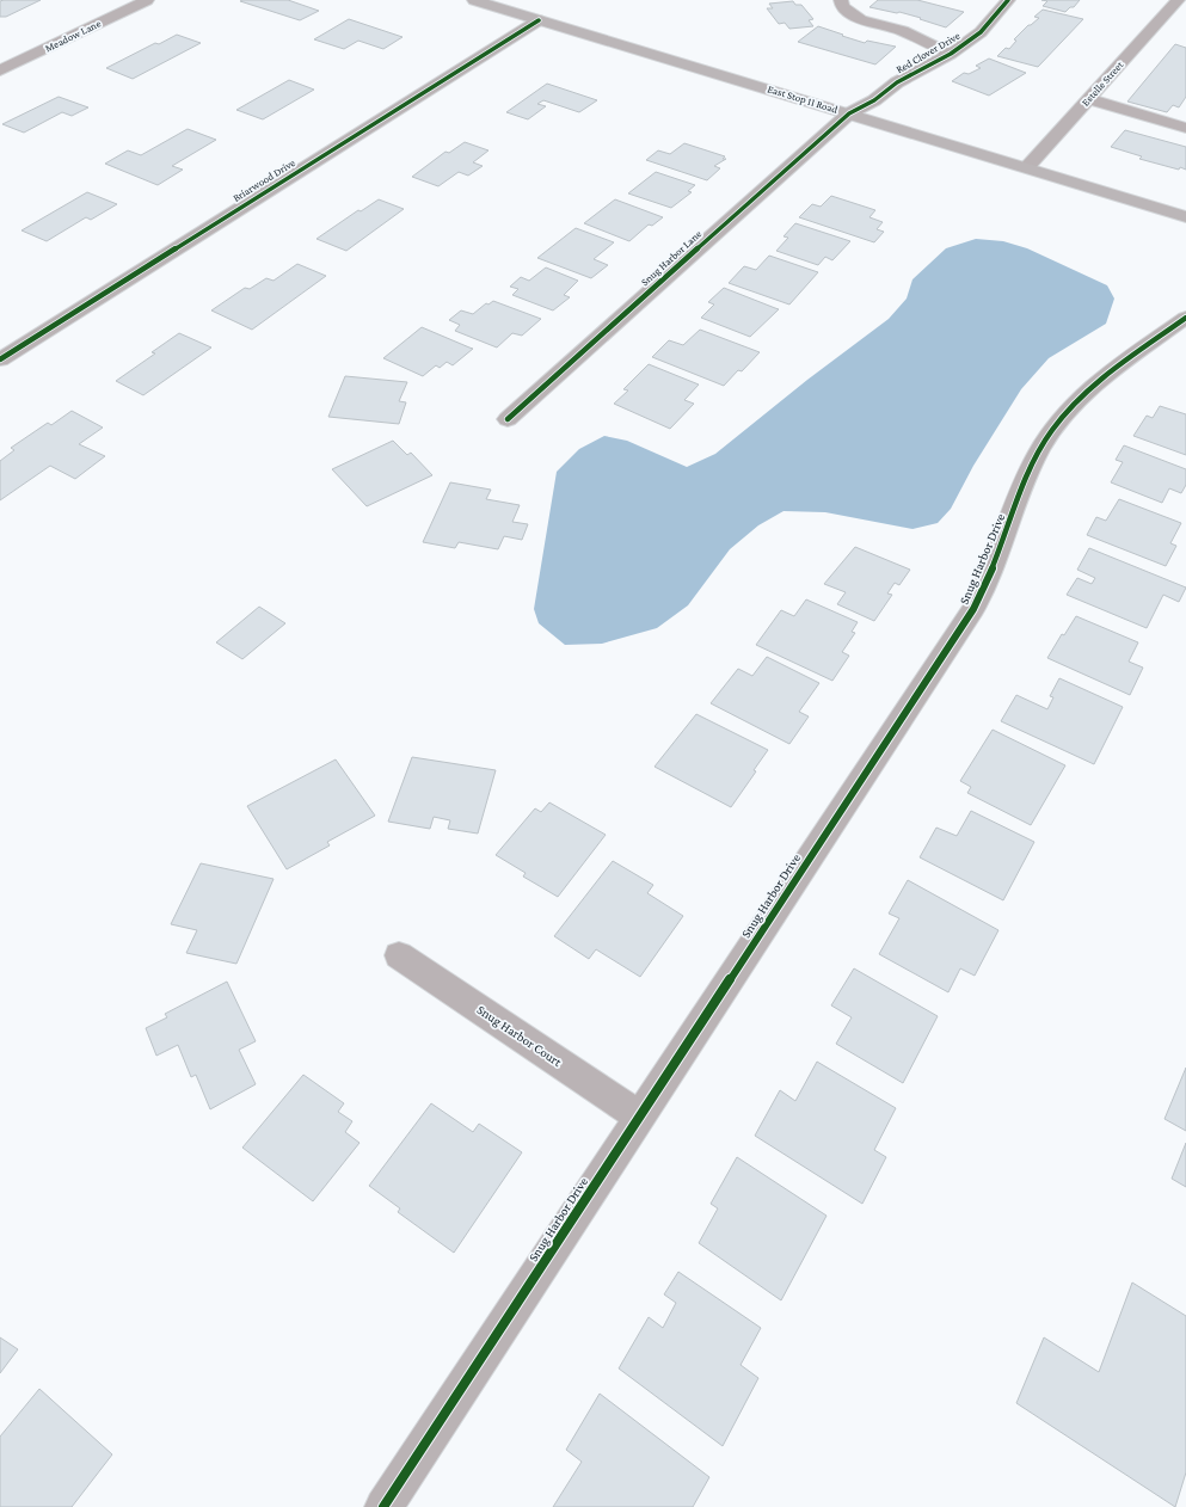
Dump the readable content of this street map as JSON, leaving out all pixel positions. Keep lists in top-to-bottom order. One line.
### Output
{"streets":{"main road":["East Stop 11 Road"],"street":["Meadow Lane","Red Clover Drive","Estelle Street","Briarwood Drive","Snug Harbor Lane","Snug Harbor Drive","Snug Harbor Court"]},"crossings":[["Red Clover Drive","East Stop 11 Road"],["Red Clover Drive","Snug Harbor Lane"],["Estelle Street","East Stop 11 Road"],["East Stop 11 Road","Briarwood Drive"],["East Stop 11 Road","Snug Harbor Lane"],["Snug Harbor Drive","Snug Harbor Court"]]}
